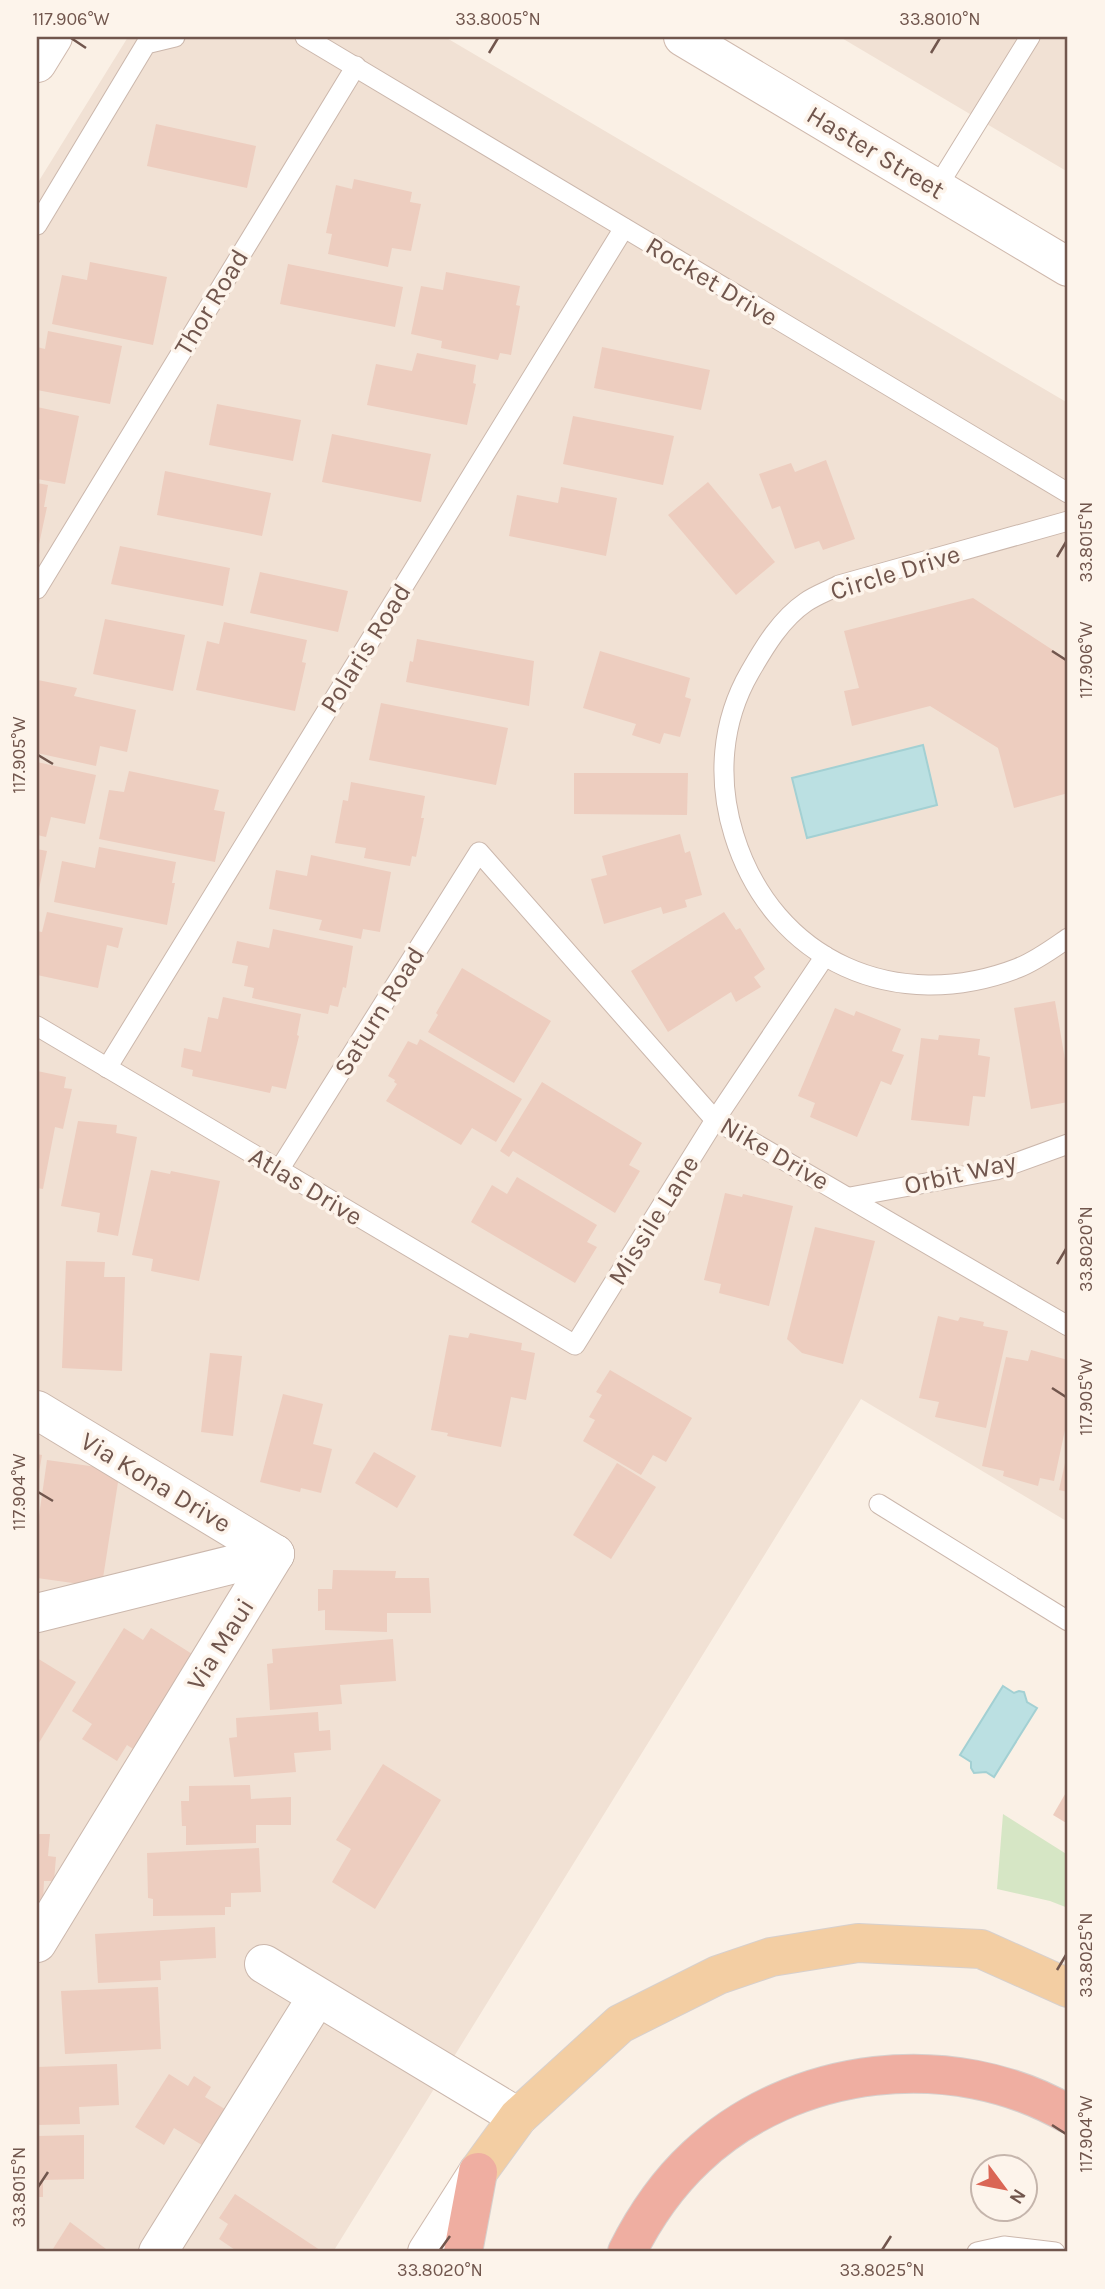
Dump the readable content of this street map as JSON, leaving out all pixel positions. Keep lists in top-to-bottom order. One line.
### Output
{"streets":{"street":["Haster Street","Via Kona Drive","Via Maui"],"lane":["Rocket Drive","Thor Road","Circle Drive","Polaris Road","Saturn Road","Nike Drive","Orbit Way","Atlas Drive","Missile Lane"]},"crossings":[["Rocket Drive","Thor Road"],["Rocket Drive","Polaris Road"],["Circle Drive","Missile Lane"],["Polaris Road","Atlas Drive"],["Saturn Road","Nike Drive"],["Saturn Road","Atlas Drive"],["Nike Drive","Orbit Way"],["Nike Drive","Missile Lane"],["Atlas Drive","Missile Lane"],["Via Kona Drive","Via Maui"]],"north":"bottom right","coordinates":["117.906°W","33.8005°N","33.8010°N","33.8015°N","117.905°W","33.8020°N","117.904°W","33.8025°N"]}
